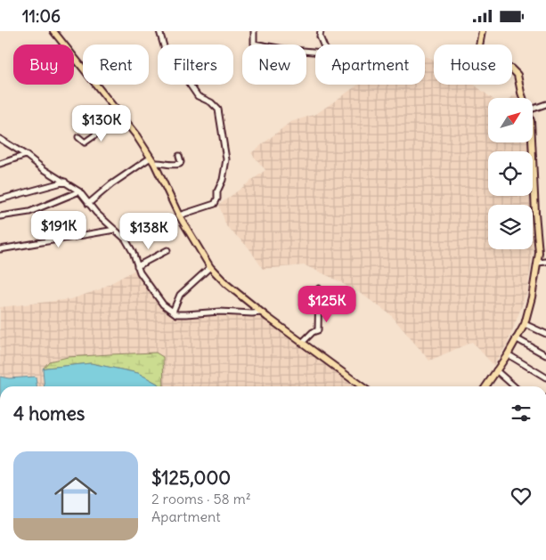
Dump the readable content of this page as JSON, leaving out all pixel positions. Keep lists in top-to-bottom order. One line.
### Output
{"north":"top right","page":{"status":"11:06","chip":["Buy","Rent","Filters","New","Apartment","House"],"price":["$130K","$191K","$138K","$125K"],"heading":"4 homes","list":[{"name":"$125,000","note":"2 rooms · 58 m² · Apartment"}]}}
